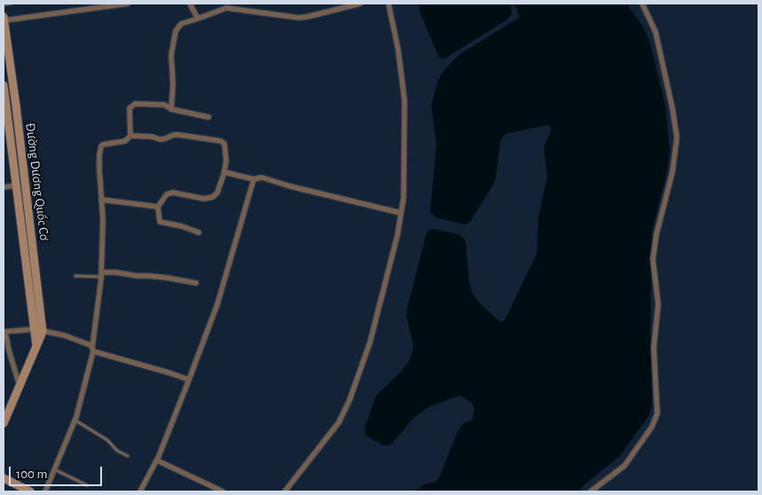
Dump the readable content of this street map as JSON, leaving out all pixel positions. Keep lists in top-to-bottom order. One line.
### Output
{"streets":{"main road":["Đường Dương Quốc Cơ"]},"scale_bar":"100 m"}
